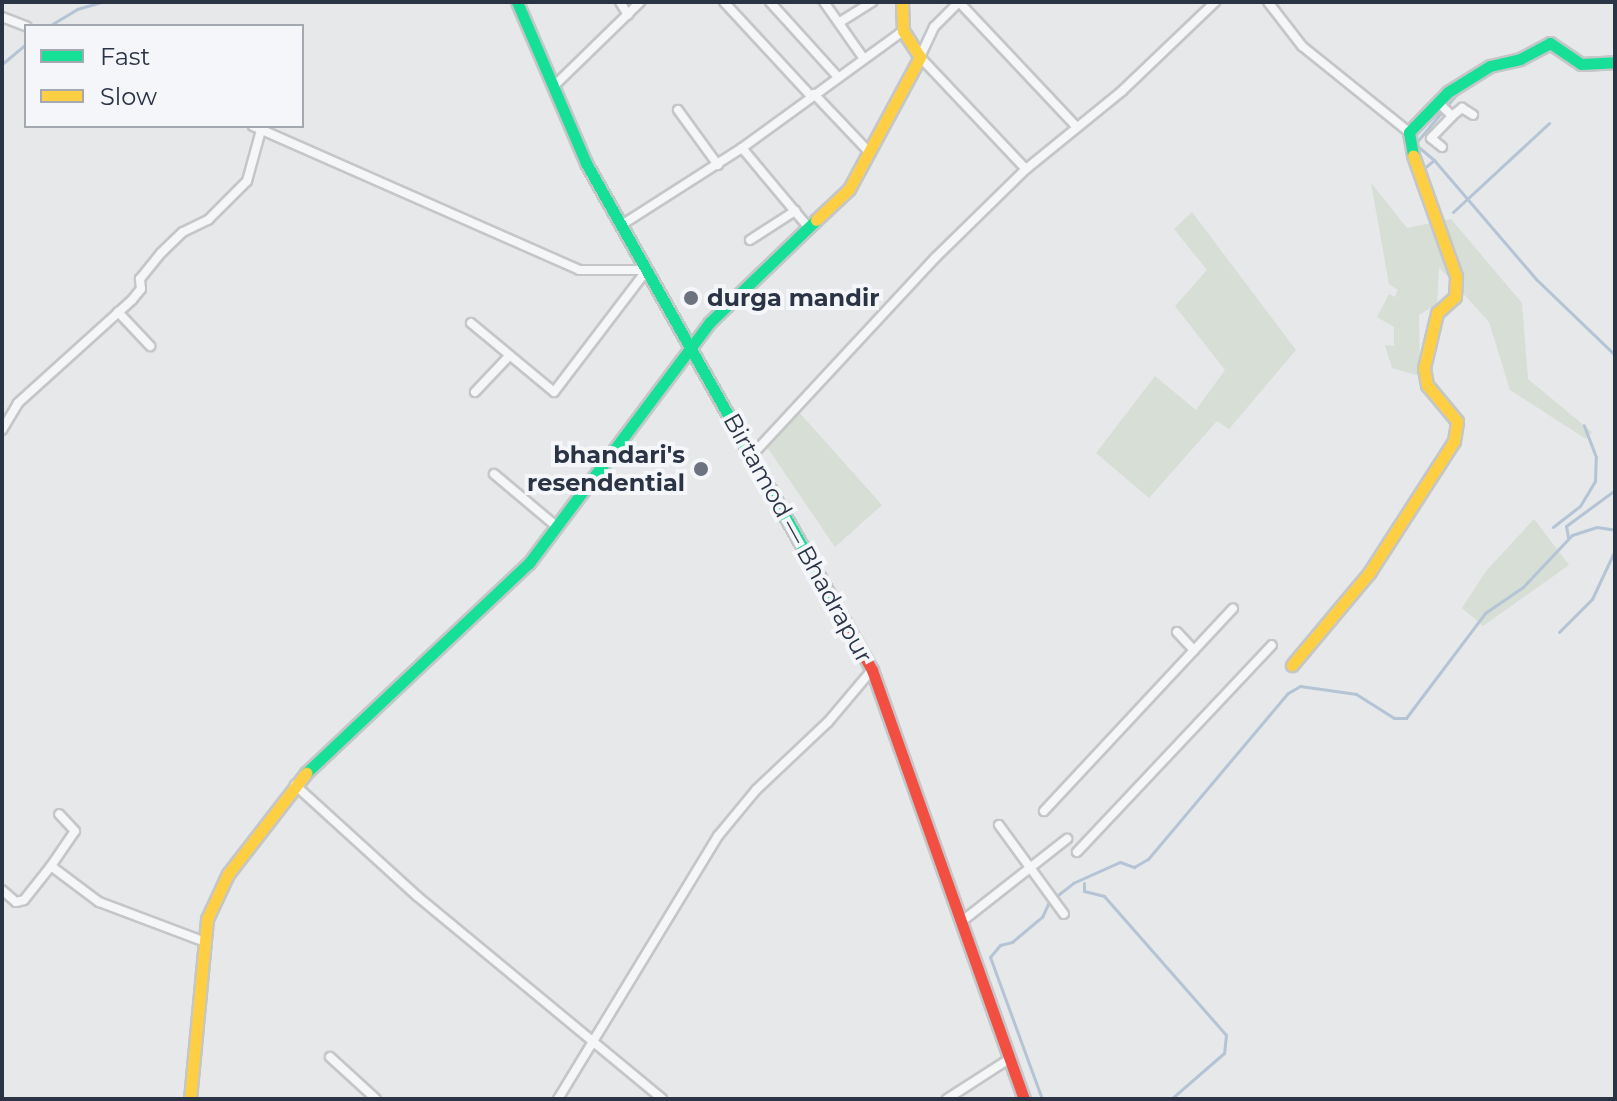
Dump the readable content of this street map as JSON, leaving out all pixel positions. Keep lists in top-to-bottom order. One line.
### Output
{"streets":{"street":["Birtamod — Bhadrapur"]},"places":["durga mandir","bhandari's resendential"],"legend":["Fast","Slow"]}
